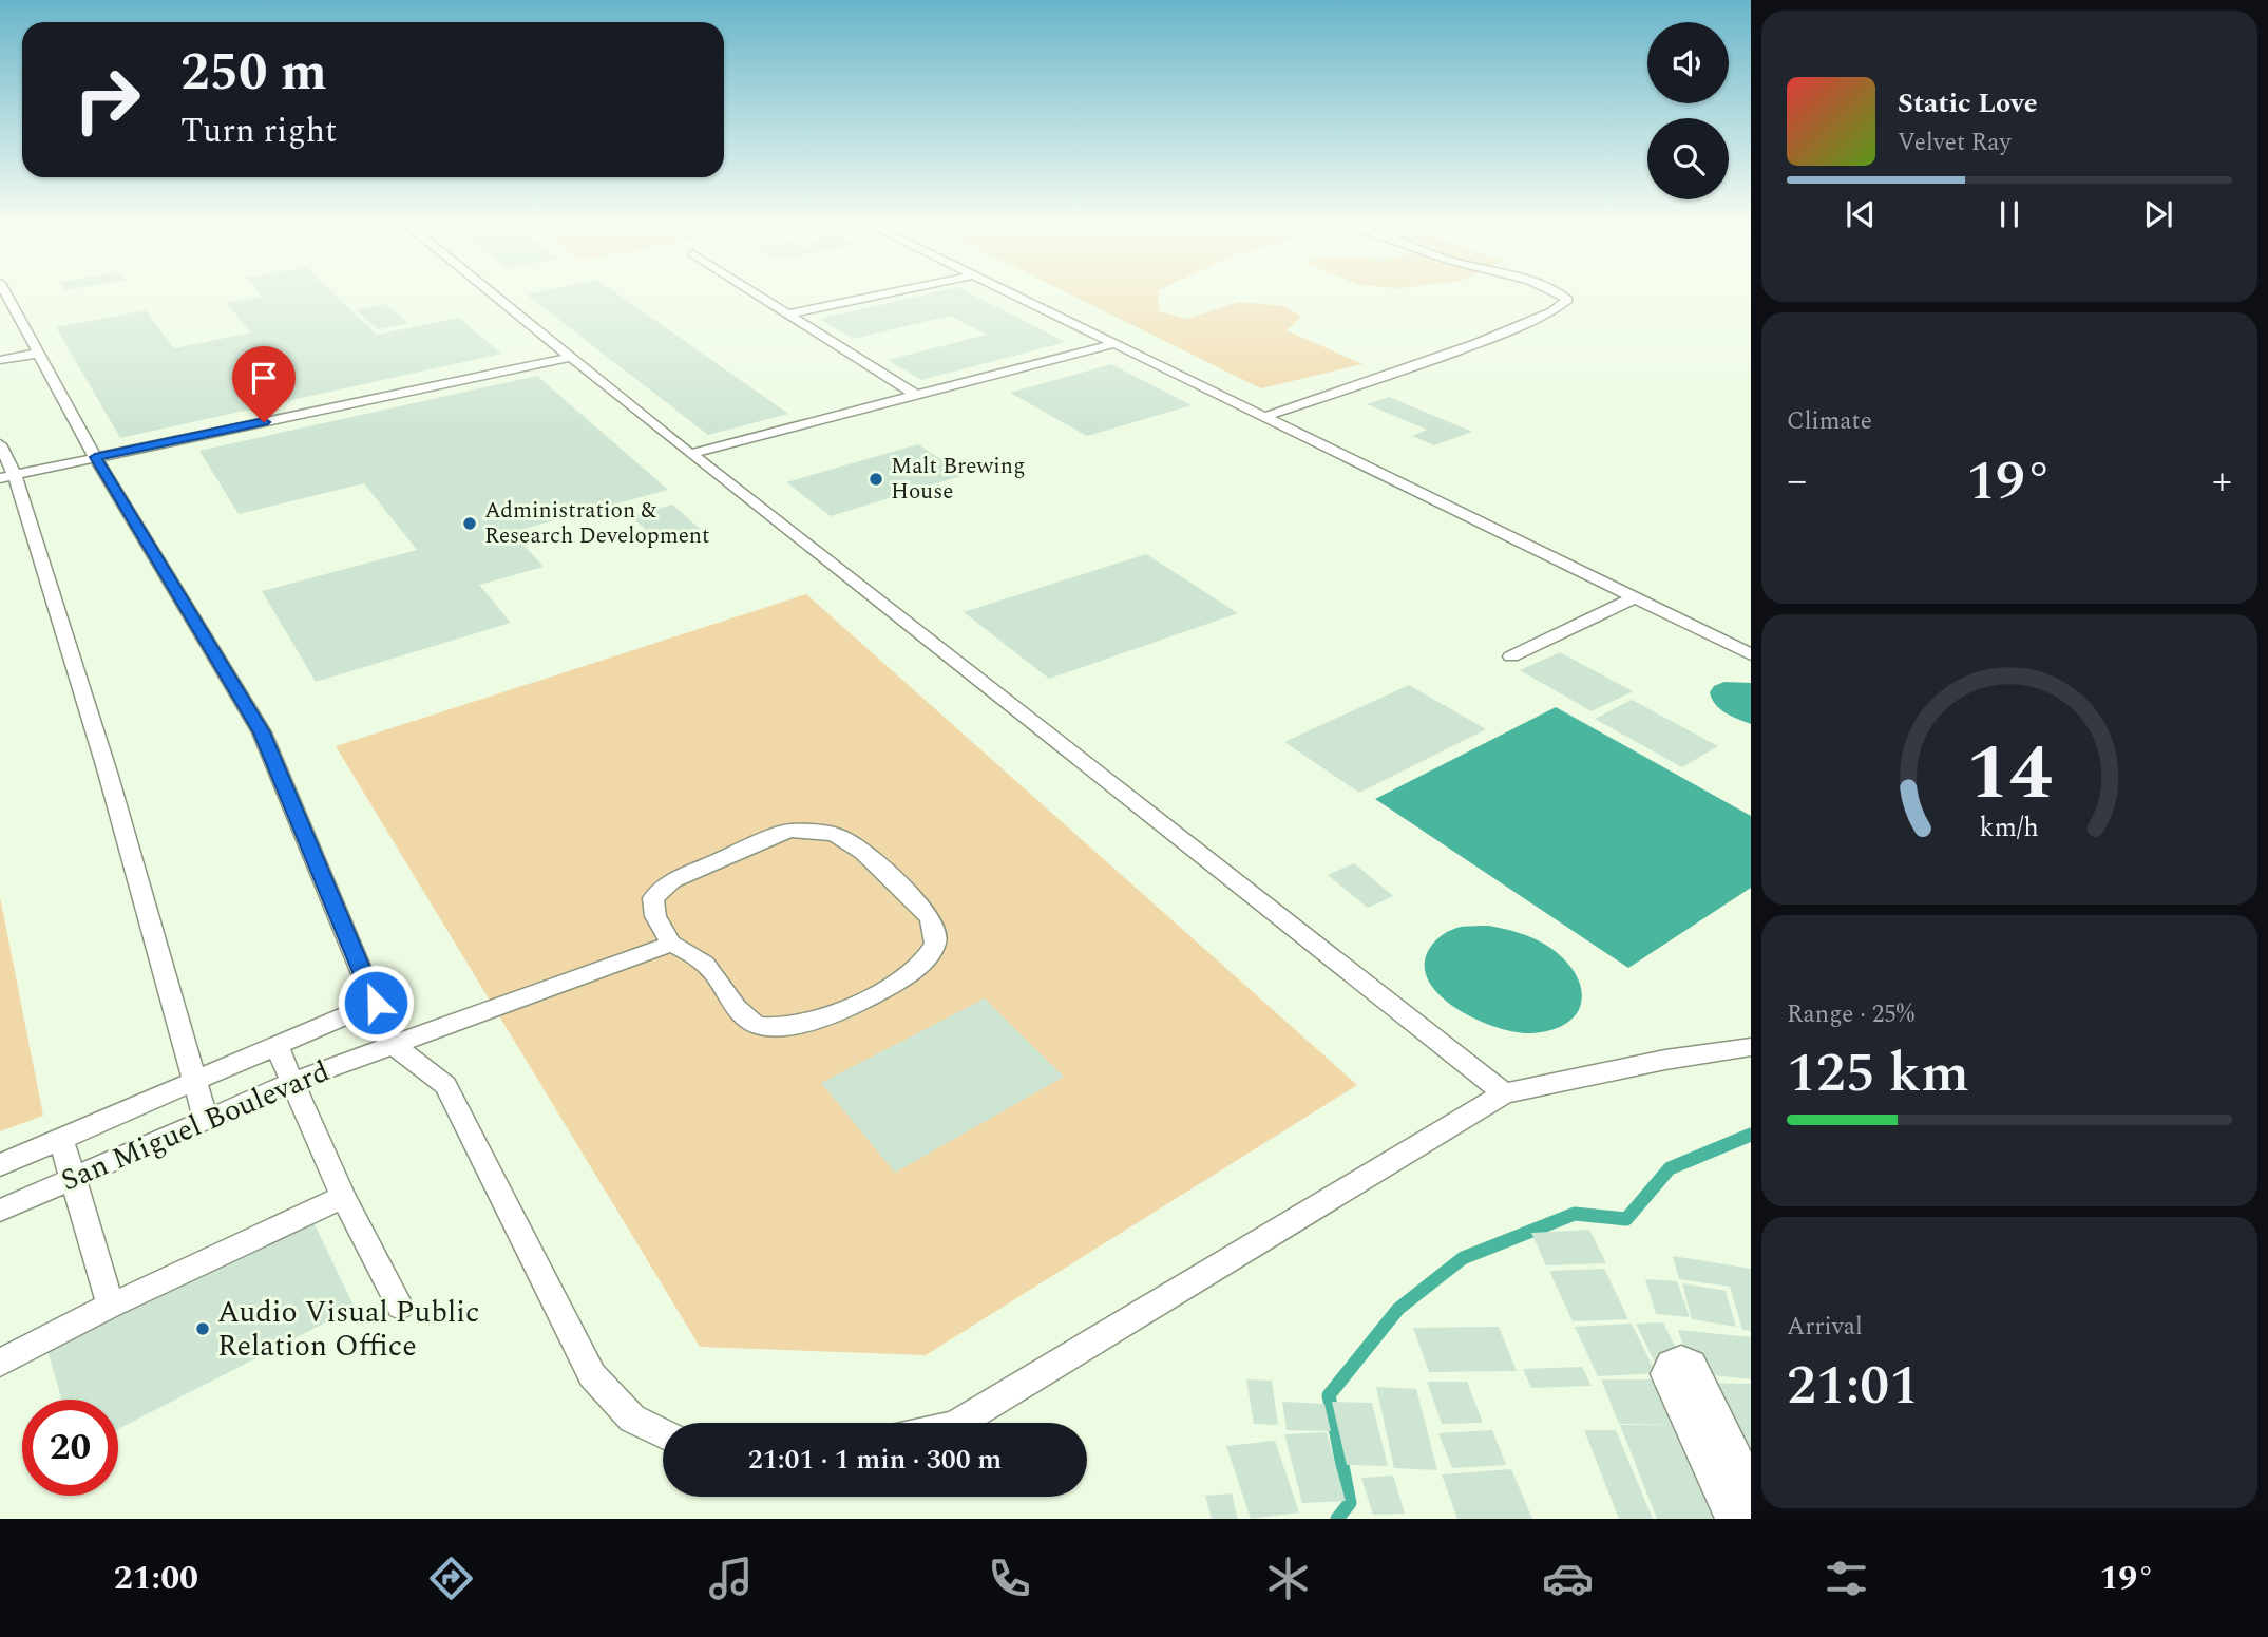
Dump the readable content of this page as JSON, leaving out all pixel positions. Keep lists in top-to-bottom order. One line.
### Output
{"streets":{"lane":["San Miguel Boulevard"]},"places":["Malt Brewing House","Administration & Research Development","Audio Visual Public Relation Office"],"page":{"turn":["250 m","Turn right"],"song":["Static Love","Velvet Ray"],"tile":["Climate",["Range · 25%","125 km"],["Arrival","21:01"]],"heat":["−","19°","+"],"limit":"20","trip":"21:01 · 1 min · 300 m","tabs":["21:00","19°"],"gauge":["14","km/h"]}}
